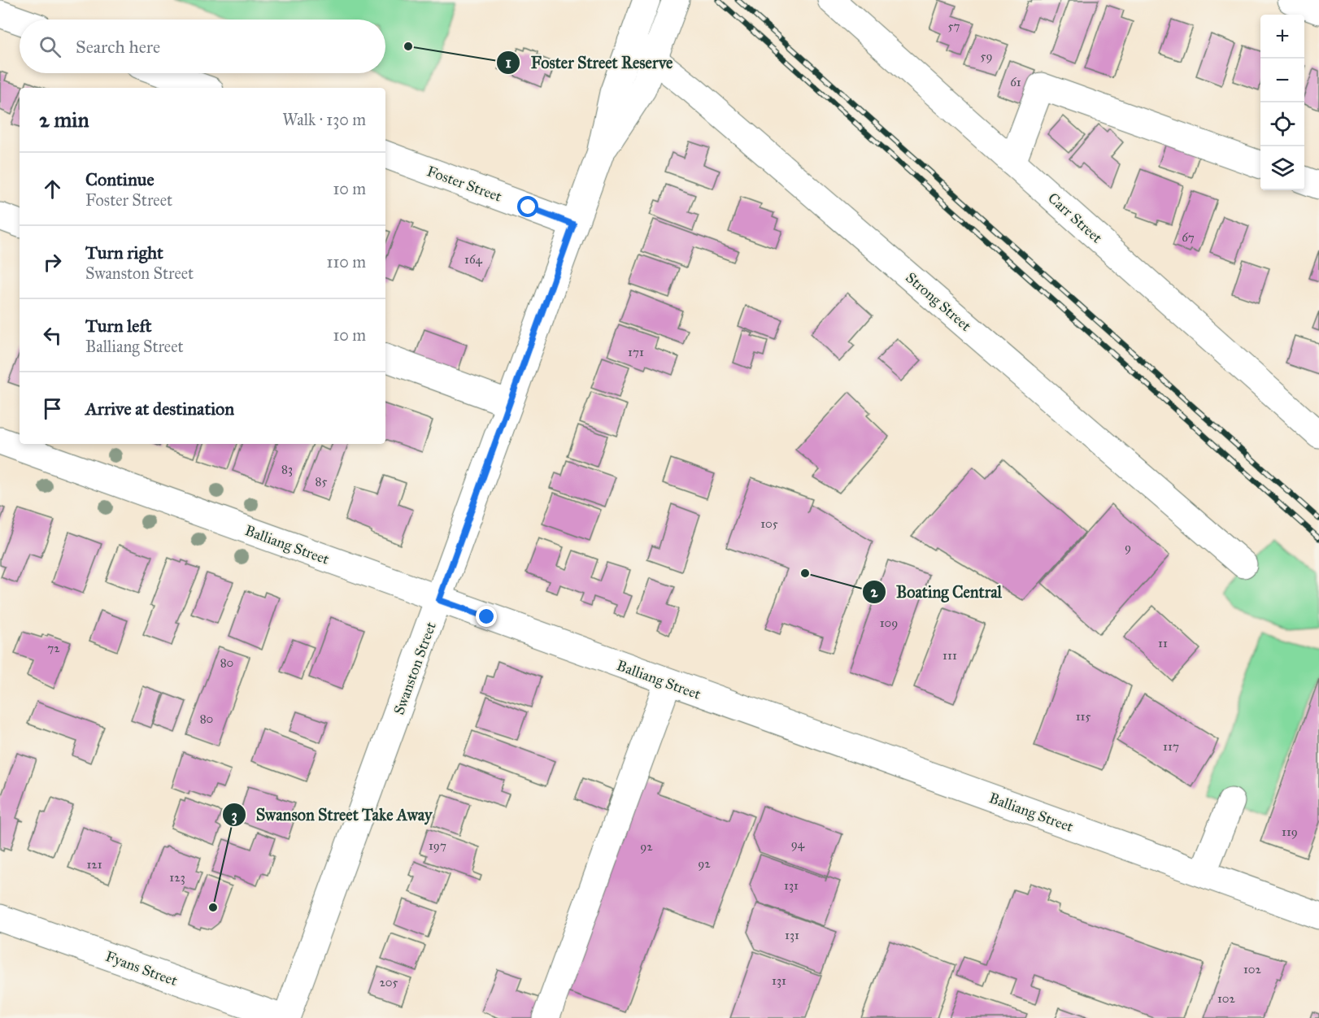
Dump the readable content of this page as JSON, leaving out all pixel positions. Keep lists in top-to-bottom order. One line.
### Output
{"streets":{"street":["Foster Street","Carr Street","Strong Street","Balliang Street","Swanston Street","Fyans Street"]},"crossings":[["Foster Street","Swanston Street"],["Strong Street","Swanston Street"],["Balliang Street","Swanston Street"],["Swanston Street","Fyans Street"]],"places":["Foster Street Reserve","Boating Central","Swanson Street Take Away"],"house_numbers":["57","59","61","67","164","171","83","85","105","9","109","11","72","111","80","115","80","117","119","94","197","92","92","121","123","131","131","102","131","205","102"],"page":{"map_buttons":["+","−"],"search":"Search here","heading":["2 min","Walk · 130 m"],"list":[["Continue","Foster Street","10 m"],["Turn right","Swanston Street","110 m"],["Turn left","Balliang Street","10 m"],"Arrive at destination"]}}
